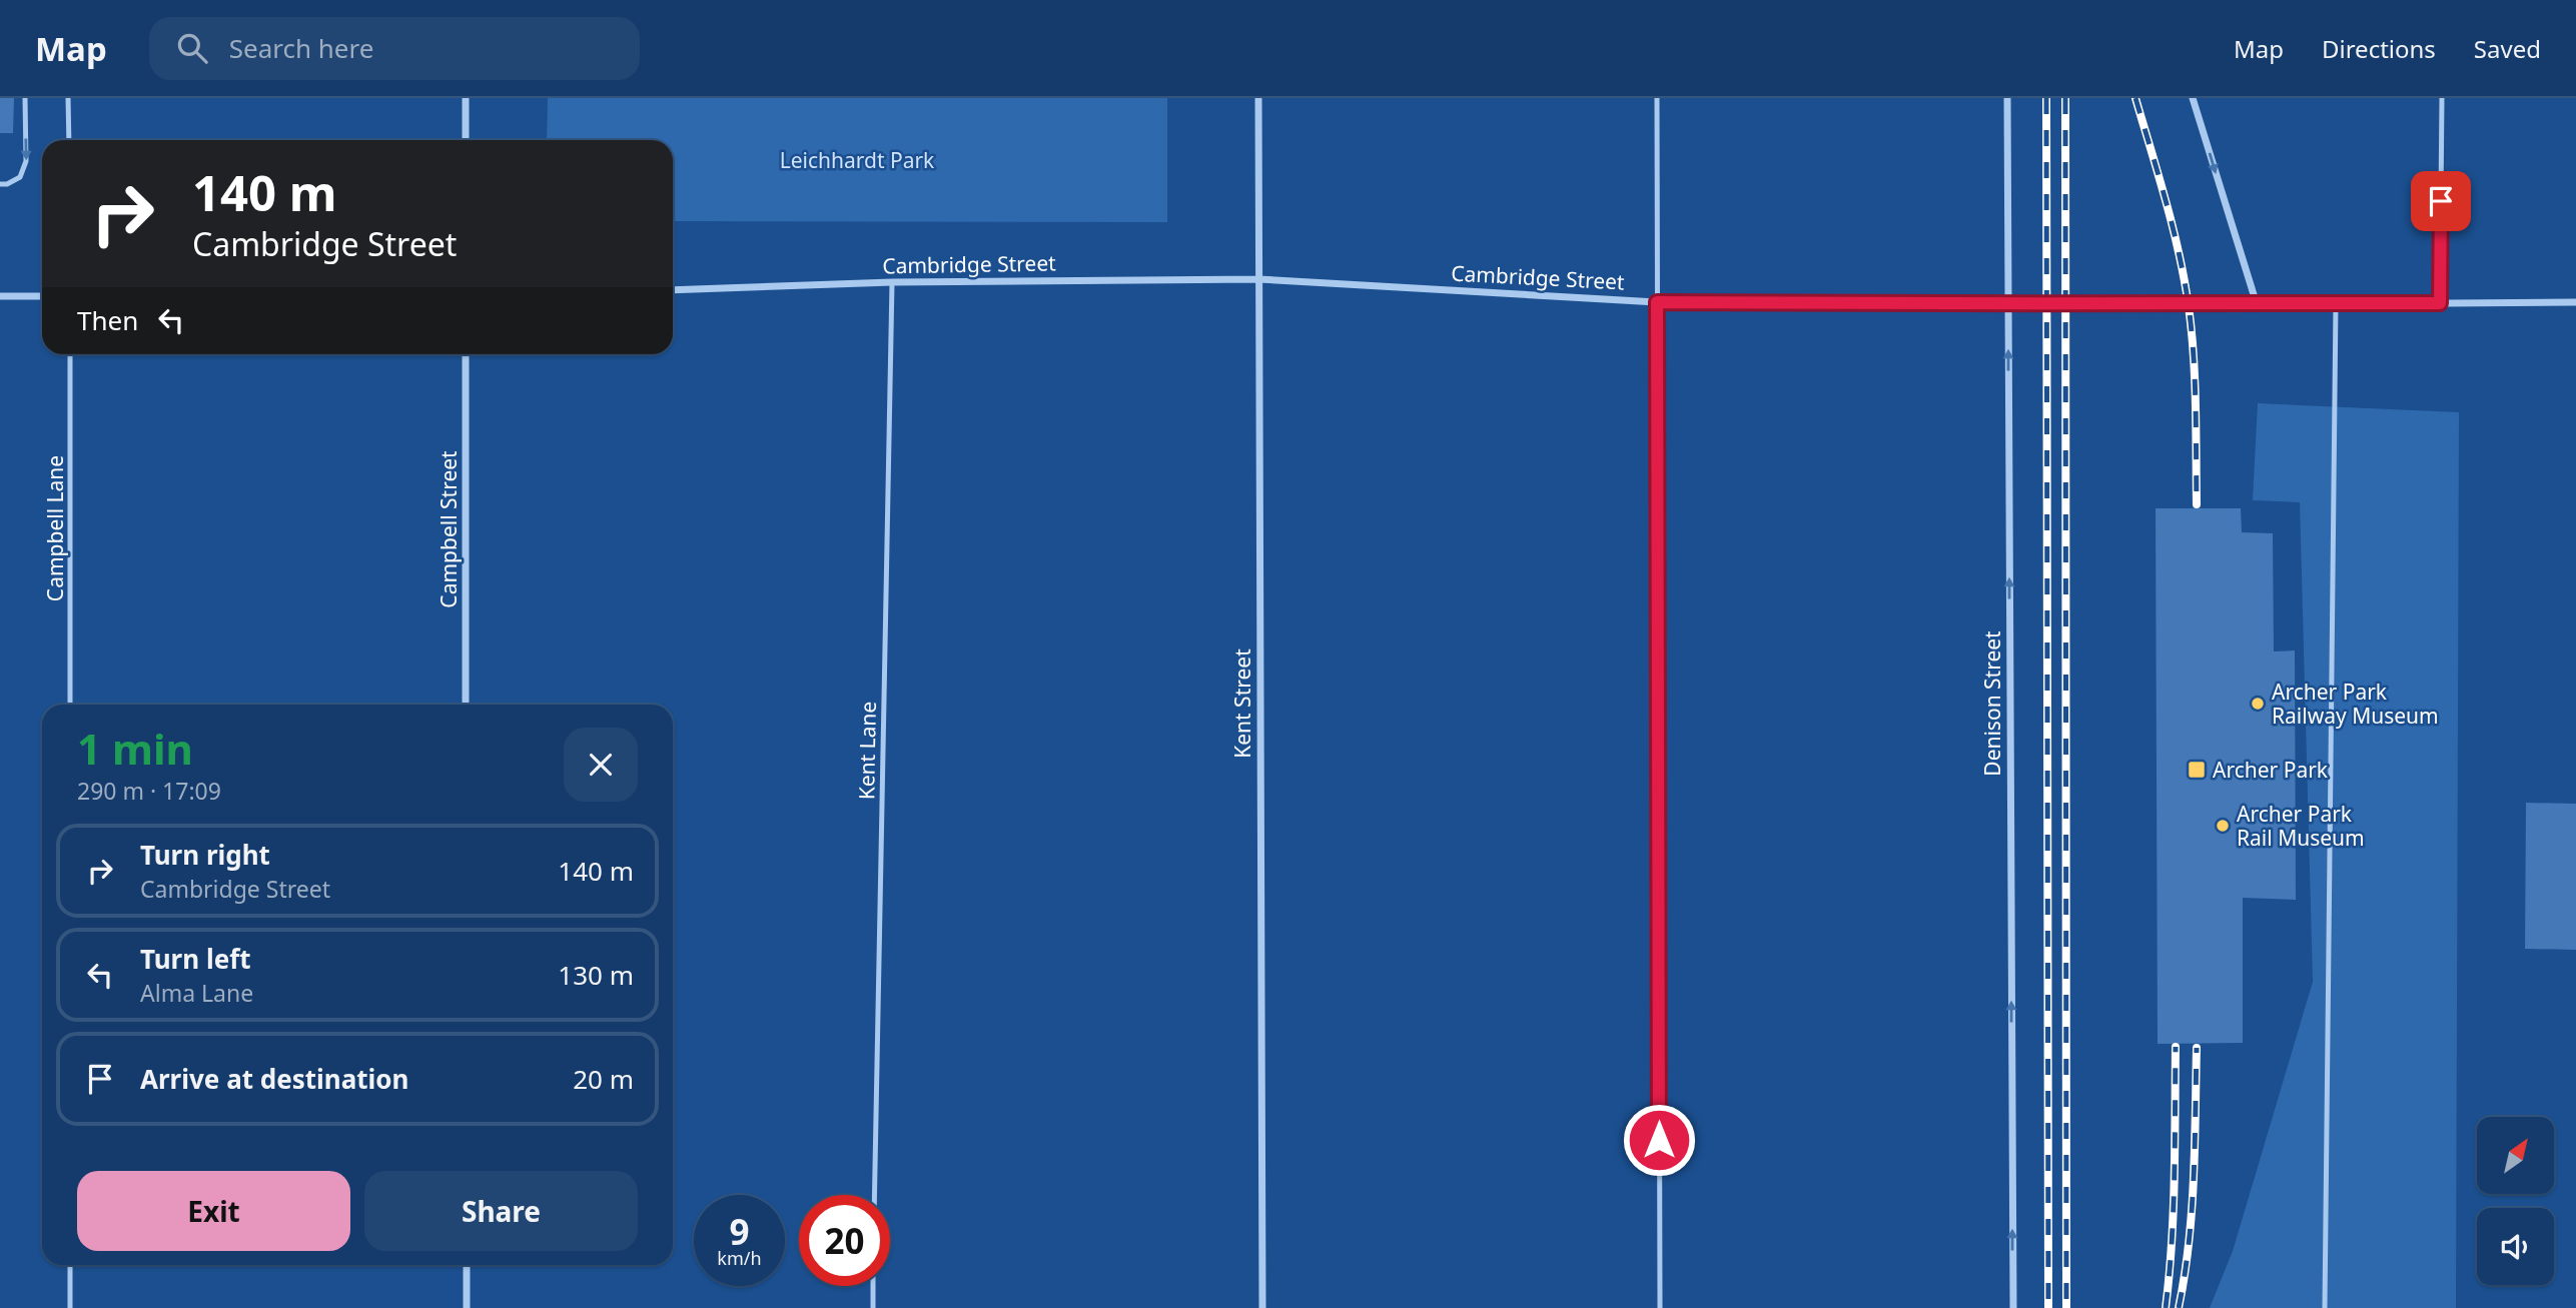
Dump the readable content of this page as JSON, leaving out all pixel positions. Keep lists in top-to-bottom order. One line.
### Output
{"streets":{"street":["Cambridge Street","Campbell Street","Kent Street","Denison Street"],"lane":["Campbell Lane","Kent Lane"]},"crossings":[["Cambridge Street","Kent Street"],["Cambridge Street","Denison Street"],["Cambridge Street","Kent Lane"]],"one_way":["Denison Street"],"parks":["Leichhardt Park"],"places":{"other":["Archer Park Railway Museum","Archer Park Rail Museum"],"transit":["Archer Park"]},"north":"top right","page":{"header":"Map","search":"Search here","nav":["Map","Directions","Saved"],"turn":["140 m","Cambridge Street"],"then":"Then","heading":["1 min","290 m · 17:09"],"list":[{"name":"Turn right","note":"Cambridge Street","value":"140 m"},{"name":"Turn left","note":"Alma Lane","value":"130 m"},{"name":"Arrive at destination","value":"20 m"}],"buttons":["Exit","Share"],"speed":"9 km/h","limit":"20"}}
